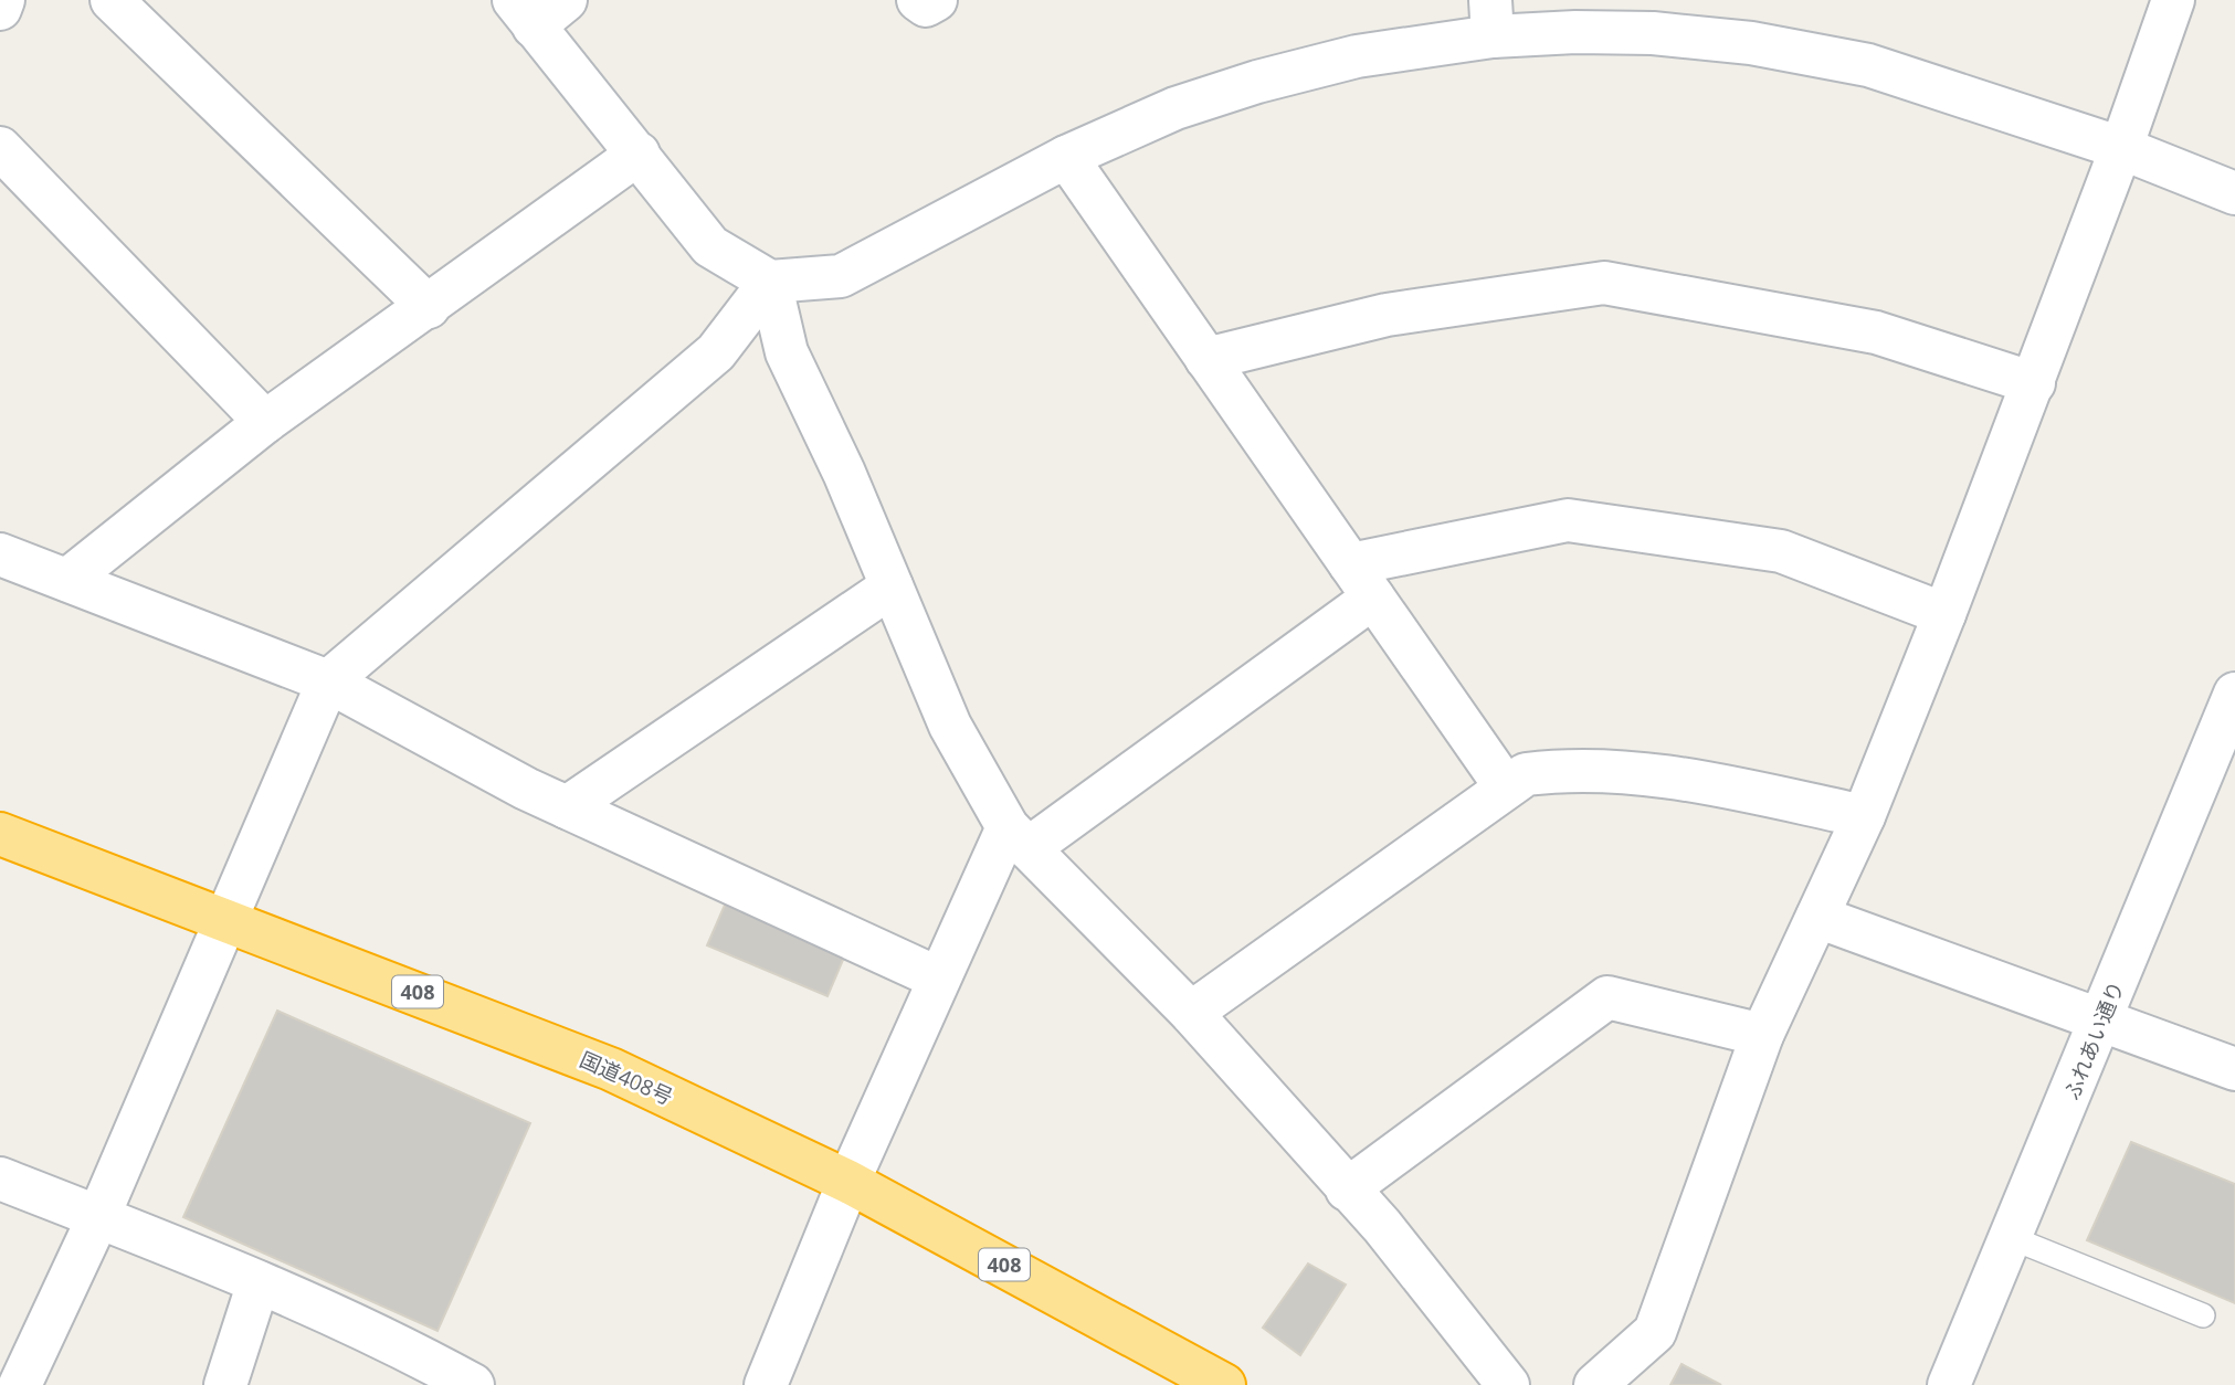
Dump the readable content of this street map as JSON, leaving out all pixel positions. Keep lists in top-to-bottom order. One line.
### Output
{"streets":{"highway":["408","国道408号"],"street":["ふれあい通り"]}}
